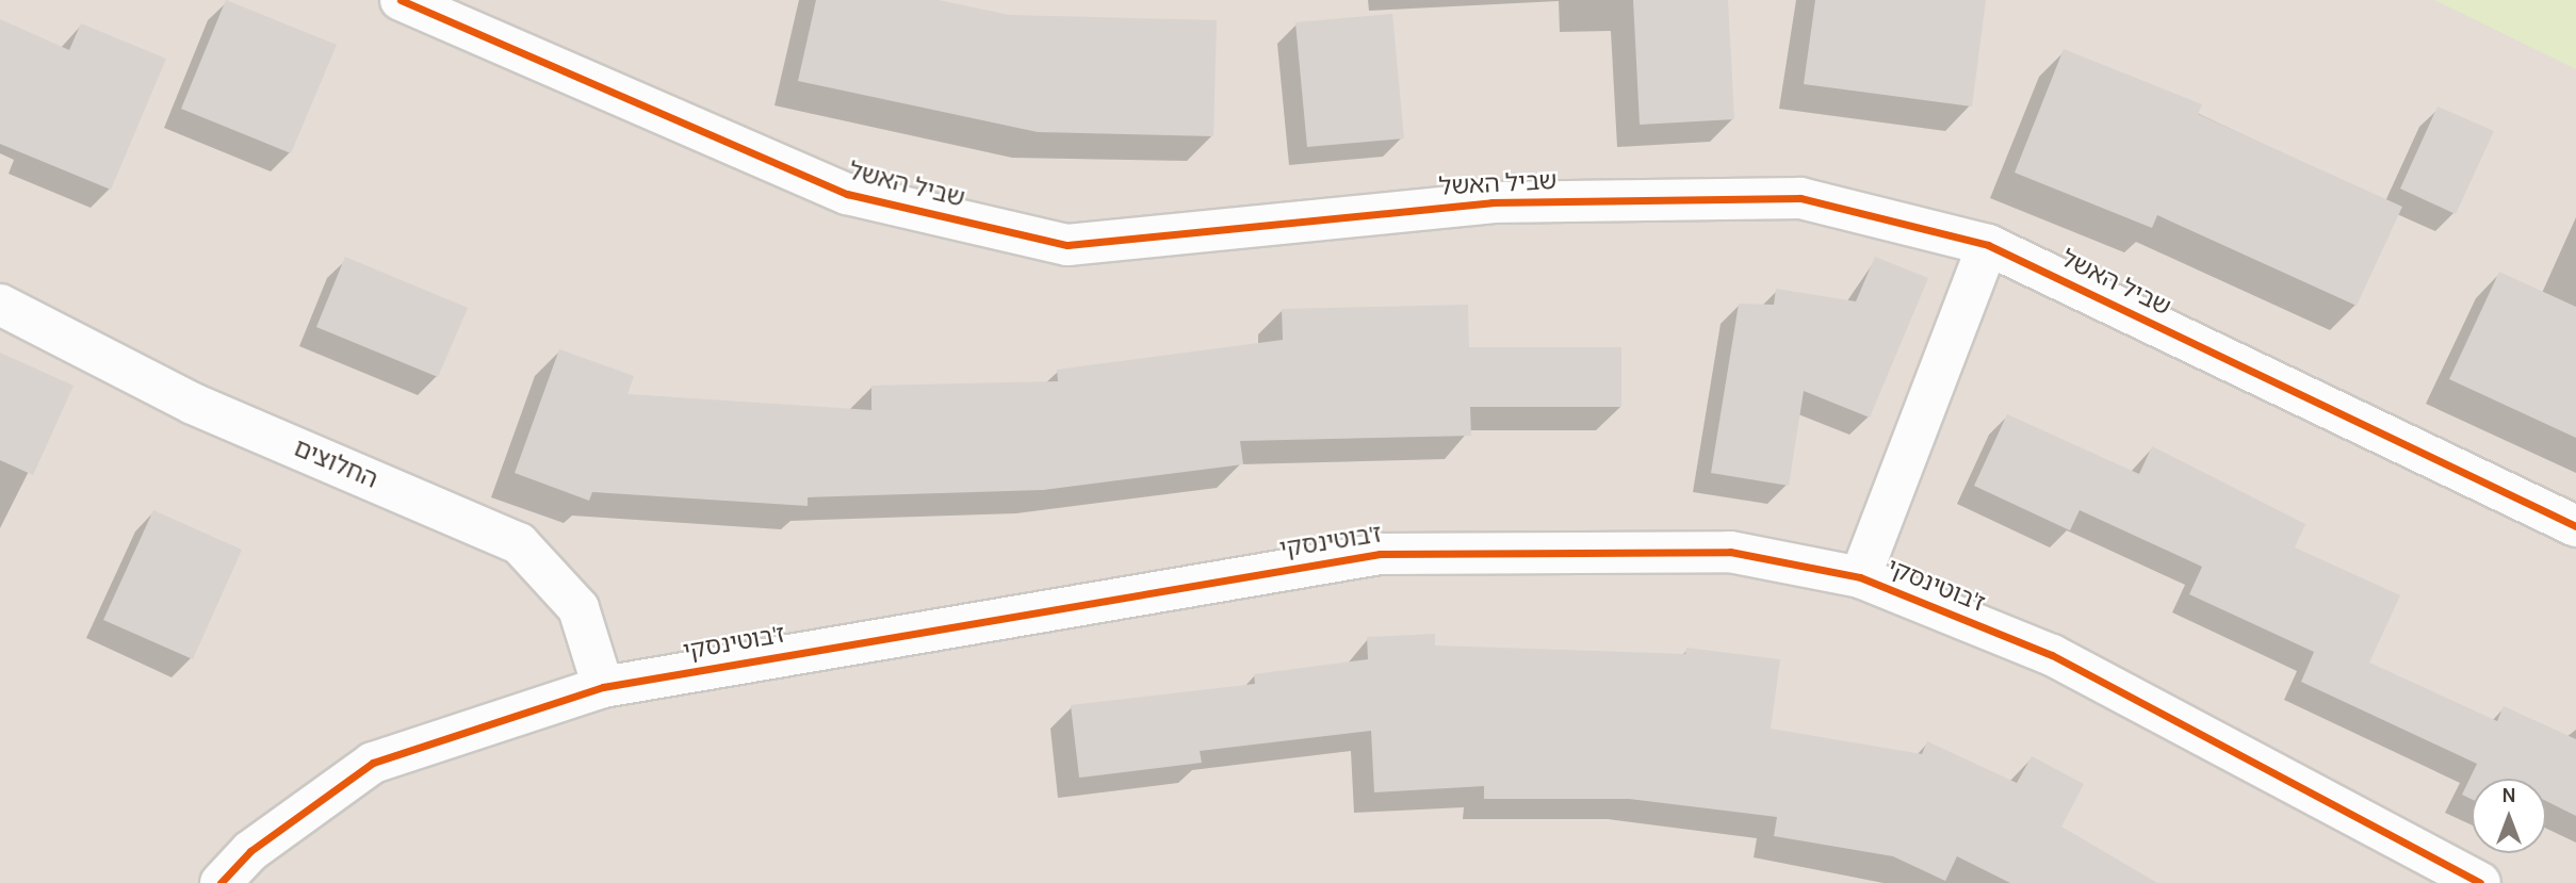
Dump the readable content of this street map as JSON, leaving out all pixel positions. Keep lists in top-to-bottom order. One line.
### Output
{"streets":{"street":["שביל האשל","החלוצים","ז'בוטינסקי"]},"crossings":[["החלוצים","ז'בוטינסקי"]],"north":"top"}
